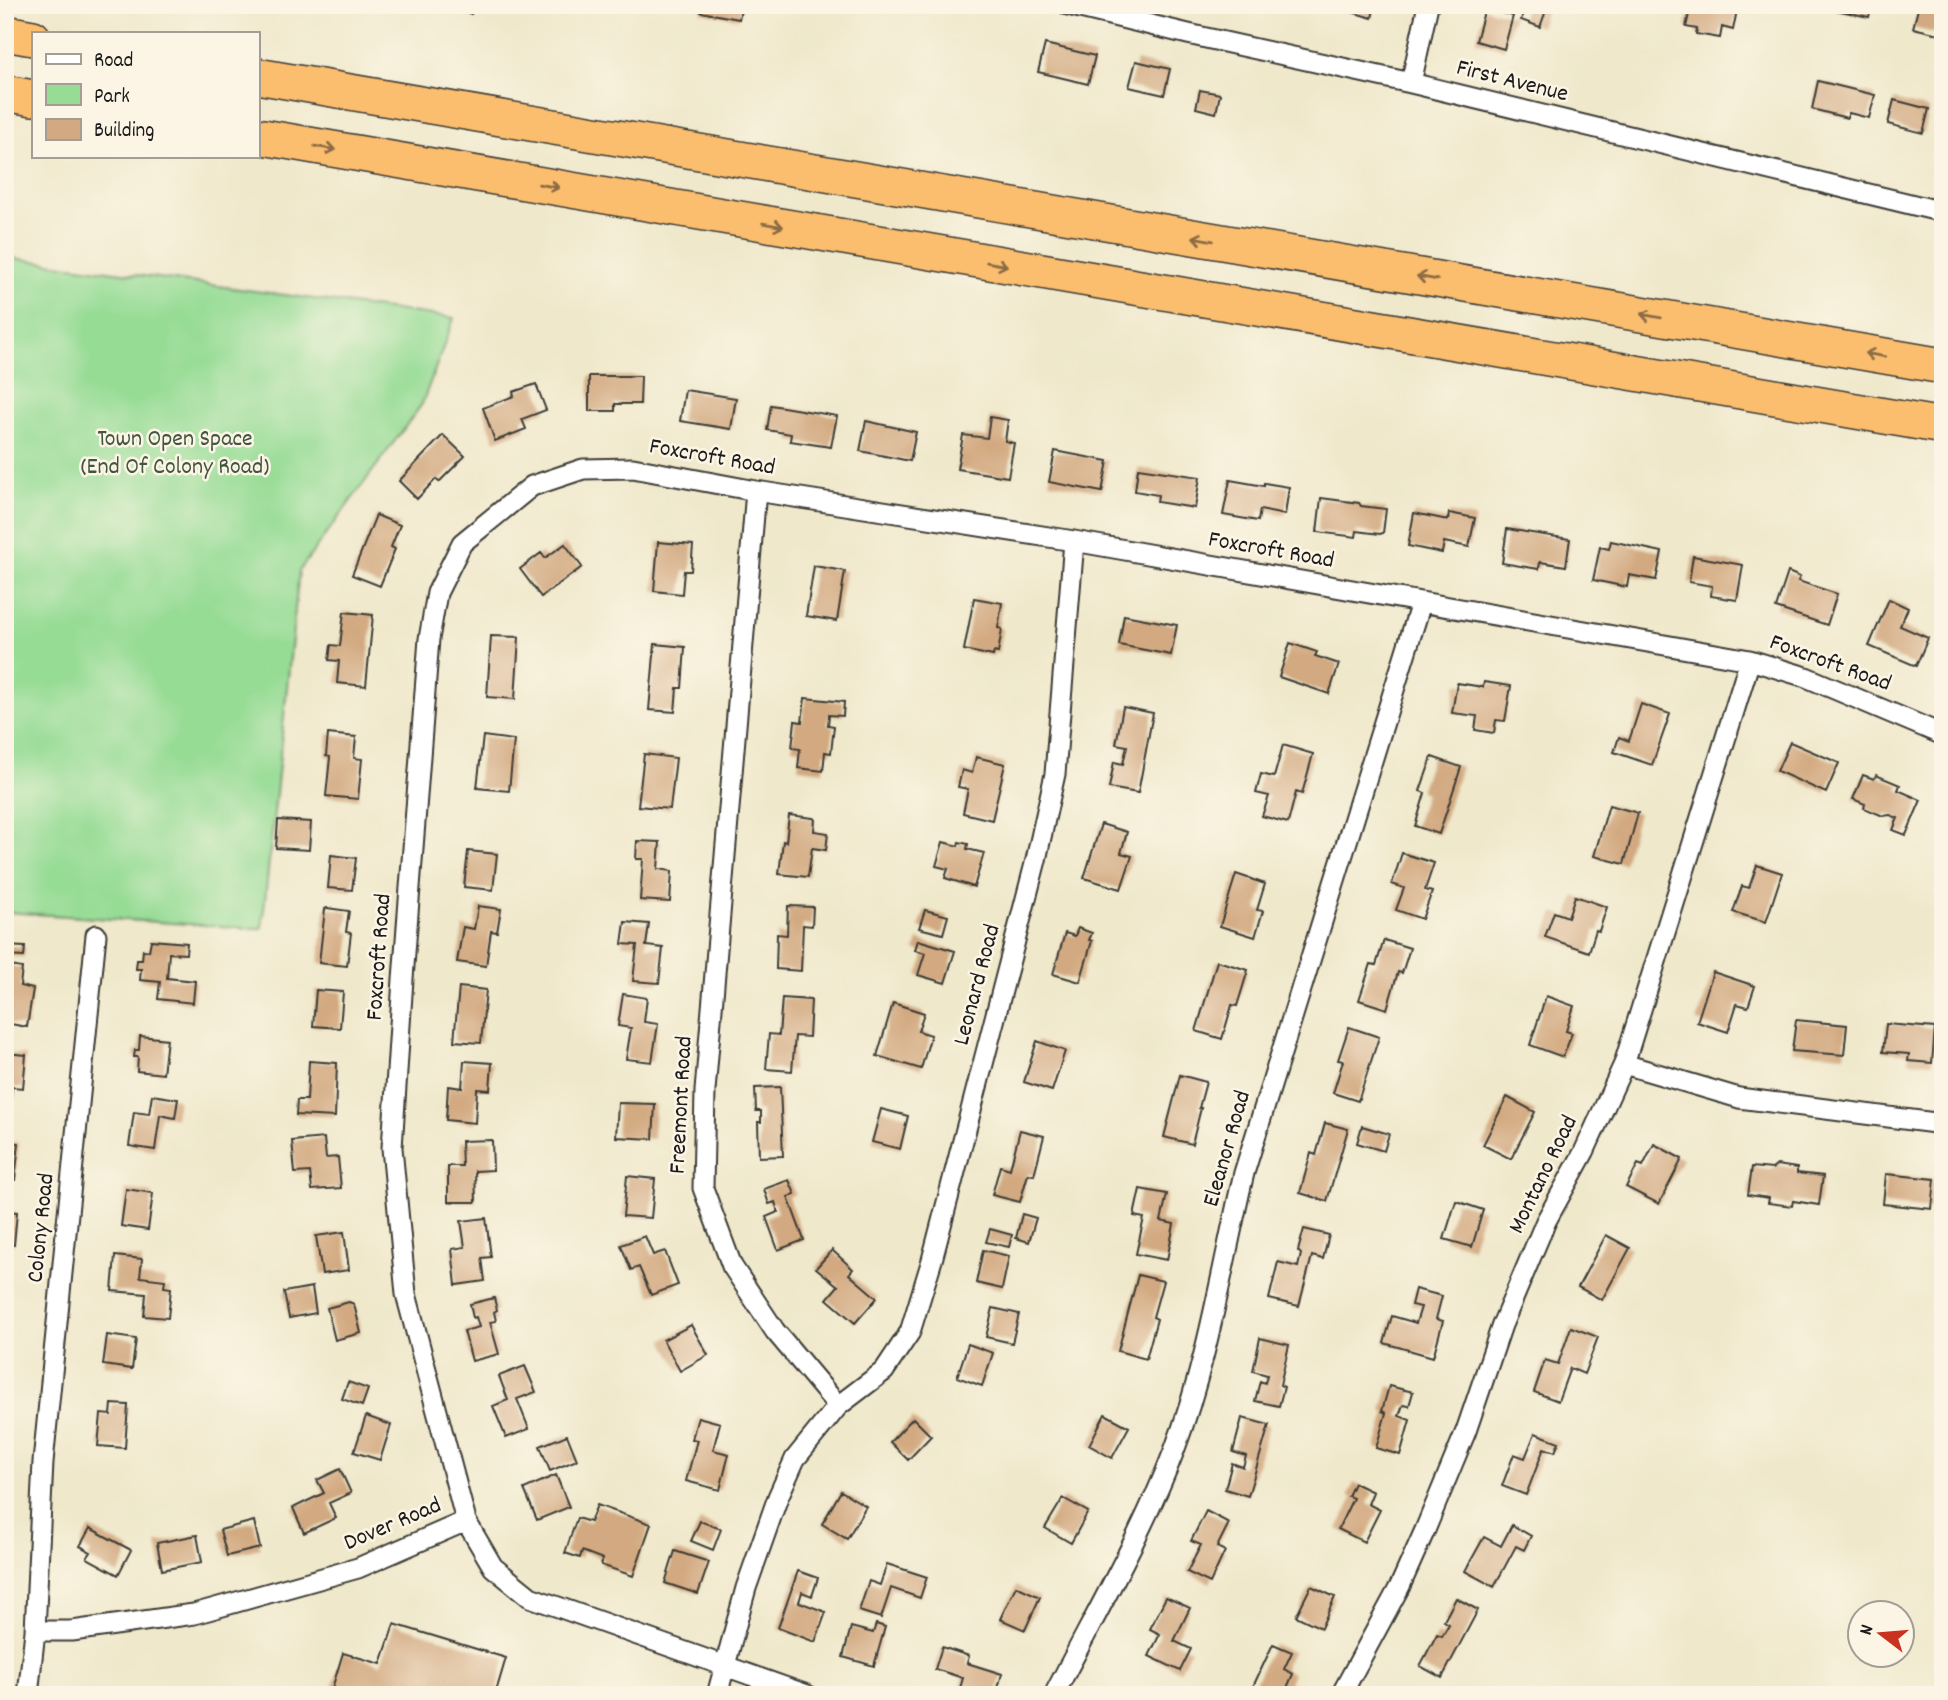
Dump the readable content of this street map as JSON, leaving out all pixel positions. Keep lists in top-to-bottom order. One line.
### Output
{"streets":{"street":["First Avenue","Foxcroft Road","Leonard Road","Freemont Road","Eleanor Road","Montano Road","Colony Road","Dover Road"]},"crossings":[["Foxcroft Road","Leonard Road"],["Foxcroft Road","Freemont Road"],["Foxcroft Road","Eleanor Road"],["Foxcroft Road","Montano Road"],["Foxcroft Road","Dover Road"],["Leonard Road","Freemont Road"],["Colony Road","Dover Road"]],"parks":["Town Open Space (End Of Colony Road)"],"legend":["Road","Park","Building"],"north":"left"}
